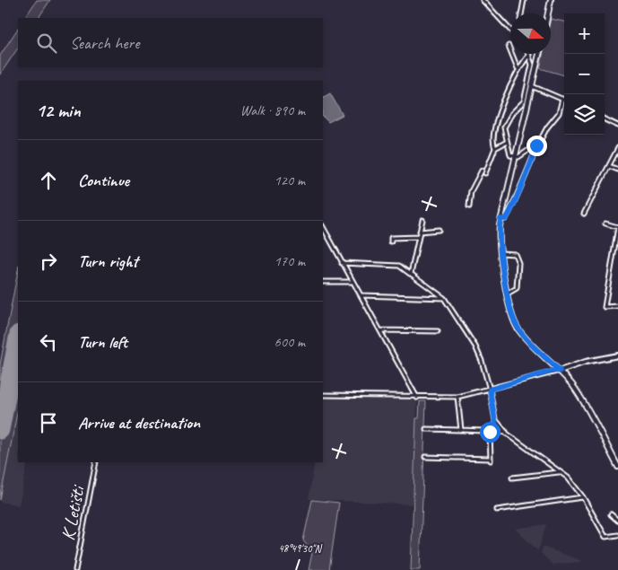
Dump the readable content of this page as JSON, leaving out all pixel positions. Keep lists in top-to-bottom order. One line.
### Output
{"streets":{"street":["K Letišti"]},"north":"right","page":{"map_buttons":["+","−"],"search":"Search here","heading":["12 min","Walk · 890 m"],"list":[["Continue","120 m"],["Turn right","170 m"],["Turn left","600 m"],"Arrive at destination"]},"coordinates":["48°49'30\"N"]}
